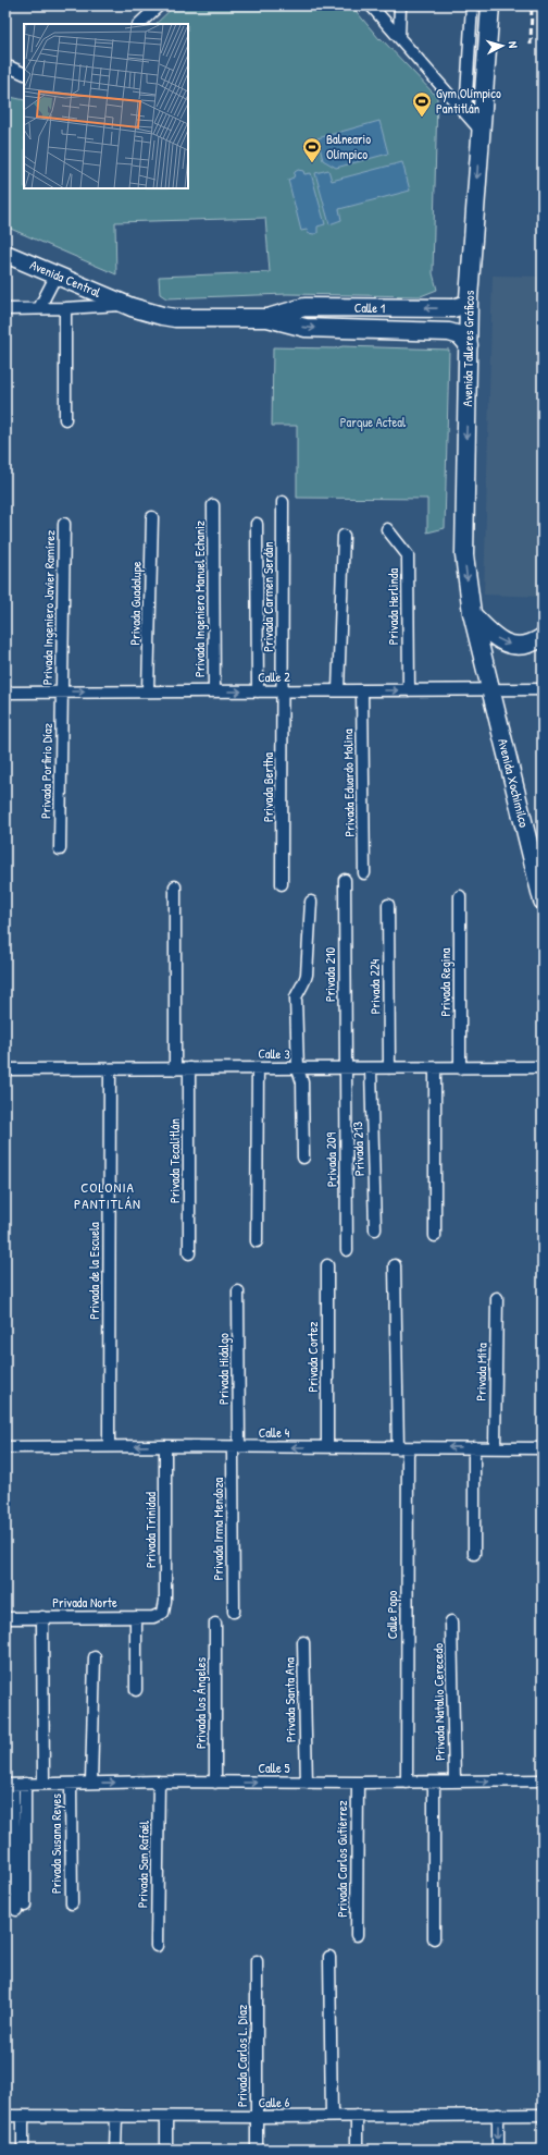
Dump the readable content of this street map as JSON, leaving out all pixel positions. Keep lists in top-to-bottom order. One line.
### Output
{"streets":{"main road":["Avenida Central","Calle 1","Avenida Talleres Gráficos","Avenida Xochimilco"],"street":["Privada Carmen Serdán","Privada Ingeniero Manuel Echaniz","Privada Guadalupe","Privada Herlinda","Privada Ingeniero Javier Ramírez","Calle 2","Privada Porfirio Díaz","Privada Eduardo Molina","Privada Bertha","Privada 210","Privada Regina","Privada 224","Calle 3","Privada 213","Privada 209","Privada Tecalitlán","Privada de la Escuela","Privada Cortez","Privada Hidalgo","Privada Mita","Calle 4","Privada Irma Mendoza","Privada Trinidad","Privada Norte","Calle Popo","Privada Santa Ana","Privada Natalio Cerecedo","Privada los Ángeles","Calle 5","Privada Susana Reyes","Privada Carlos Gutiérrez","Privada San Rafaél","Privada Carlos L. Díaz","Calle 6"]},"crossings":[["Avenida Central","Calle 1"],["Calle 1","Avenida Talleres Gráficos"],["Avenida Talleres Gráficos","Calle 2"],["Avenida Talleres Gráficos","Avenida Xochimilco"],["Privada Carmen Serdán","Calle 2"],["Privada Carmen Serdán","Privada Bertha"],["Privada Ingeniero Manuel Echaniz","Calle 2"],["Privada Guadalupe","Calle 2"],["Privada Herlinda","Calle 2"],["Privada Ingeniero Javier Ramírez","Calle 2"],["Privada Ingeniero Javier Ramírez","Privada Porfirio Díaz"],["Calle 2","Privada Porfirio Díaz"],["Calle 2","Privada Eduardo Molina"],["Calle 2","Avenida Xochimilco"],["Calle 2","Privada Bertha"],["Privada 210","Calle 3"],["Privada 210","Privada 209"],["Privada Regina","Calle 3"],["Privada 224","Calle 3"],["Calle 3","Privada 213"],["Calle 3","Privada 209"],["Calle 3","Privada Tecalitlán"],["Calle 3","Privada de la Escuela"],["Privada de la Escuela","Calle 4"],["Privada Cortez","Calle 4"],["Privada Hidalgo","Calle 4"],["Privada Hidalgo","Privada Irma Mendoza"],["Privada Mita","Calle 4"],["Calle 4","Privada Irma Mendoza"],["Calle 4","Privada Trinidad"],["Calle 4","Calle Popo"],["Privada Trinidad","Privada Norte"],["Calle Popo","Calle 5"],["Privada Santa Ana","Calle 5"],["Privada Natalio Cerecedo","Calle 5"],["Privada los Ángeles","Calle 5"],["Calle 5","Privada Susana Reyes"],["Calle 5","Privada Carlos Gutiérrez"],["Calle 5","Privada San Rafaél"],["Privada Carlos L. Díaz","Calle 6"]],"one_way":["Avenida Talleres Gráficos","Calle 4","Calle 5"],"districts":["COLONIA PANTITLÁN"],"parks":["Parque Acteal"],"places":{"sports":["Gym Olímpico Pantitlán","Balneario Olímpico"]},"north":"right"}
